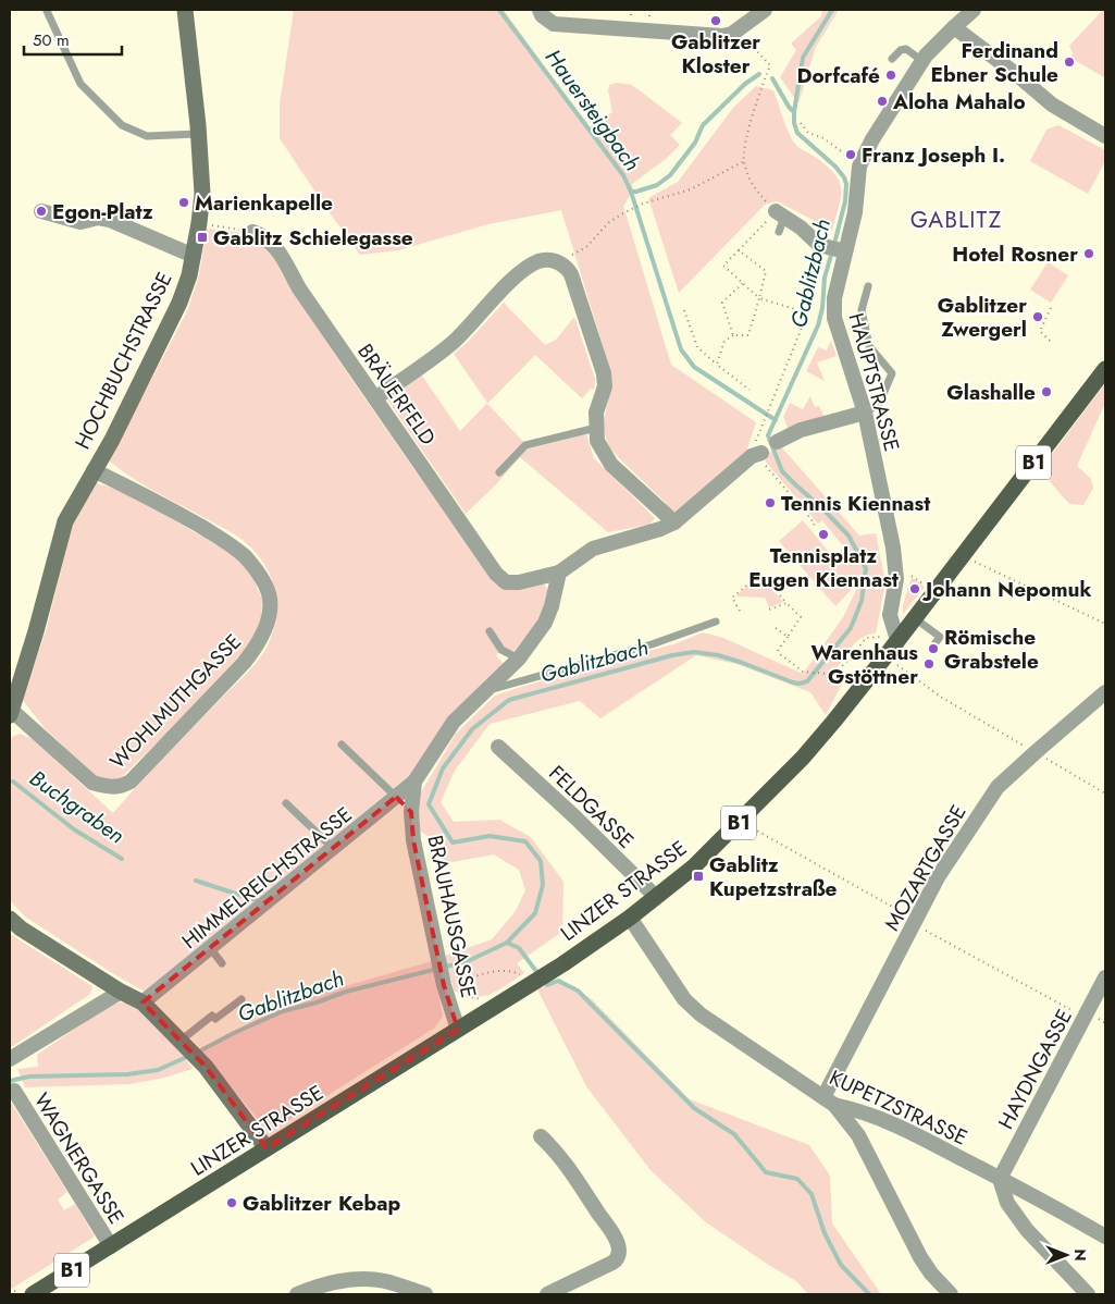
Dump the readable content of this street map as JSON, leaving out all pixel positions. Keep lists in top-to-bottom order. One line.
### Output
{"streets":{"main road":["B1","LINZER STRASSE"],"street":["HOCHBUCHSTRASSE","HAUPTSTRASSE","BRÄUERFELD","WOHLMUTHGASSE","FELDGASSE","MOZARTGASSE","HIMMELREICHSTRASSE","BRAUHAUSGASSE","HAYDNGASSE","KUPETZSTRASSE","WAGNERGASSE"]},"crossings":[["HOCHBUCHSTRASSE","WOHLMUTHGASSE"],["HAUPTSTRASSE","LINZER STRASSE"],["BRÄUERFELD","BRAUHAUSGASSE"],["FELDGASSE","LINZER STRASSE"],["MOZARTGASSE","KUPETZSTRASSE"],["HIMMELREICHSTRASSE","BRAUHAUSGASSE"],["LINZER STRASSE","BRAUHAUSGASSE"],["LINZER STRASSE","KUPETZSTRASSE"],["LINZER STRASSE","WAGNERGASSE"],["HAYDNGASSE","KUPETZSTRASSE"]],"districts":["GABLITZ"],"water":["Hauersteigbach","Gablitzbach","Buchgraben"],"places":{"other":["Gablitzer Kloster","Ferdinand Ebner Schule","Dorfcafé","Aloha Mahalo","Franz Joseph I.","Marienkapelle","Egon-Platz","Hotel Rosner","Gablitzer Zwergerl","Glashalle","Tennis Kiennast","Tennisplatz Eugen Kiennast","Johann Nepomuk","Römische Grabstele","Warenhaus Gstöttner","Gablitzer Kebap"],"transit":["Gablitz Schielegasse","Gablitz Kupetzstraße"]},"scale_bar":"50 m","north":"right"}
